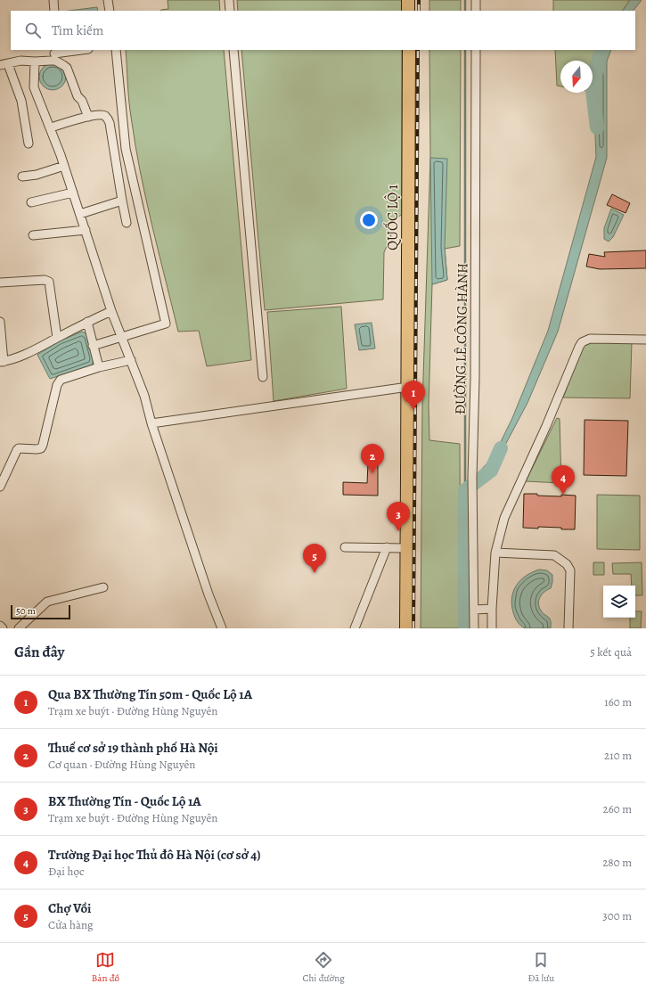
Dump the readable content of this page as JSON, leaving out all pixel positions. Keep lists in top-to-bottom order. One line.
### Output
{"streets":{"highway":["QUỐC LỘ 1"],"street":["ĐƯỜNG LÊ CÔNG HÀNH"]},"scale_bar":"50 m","north":"bottom","page":{"search":"Tìm kiếm","pins":["1","2","4","3","5"],"scale":"50 m","heading":["Gần đây","5 kết quả"],"list":[{"mark":"1","name":"Qua BX Thường Tín 50m - Quốc Lộ 1A","note":"Trạm xe buýt · Đường Hùng Nguyên","value":"160 m"},{"mark":"2","name":"Thuế cơ sở 19 thành phố Hà Nội","note":"Cơ quan · Đường Hùng Nguyên","value":"210 m"},{"mark":"3","name":"BX Thường Tín - Quốc Lộ 1A","note":"Trạm xe buýt · Đường Hùng Nguyên","value":"260 m"},{"mark":"4","name":"Trường Đại học Thủ đô Hà Nội (cơ sở 4)","note":"Đại học","value":"280 m"},{"mark":"5","name":"Chợ Vồi","note":"Cửa hàng","value":"300 m"}],"nav":["Bản đồ","Chỉ đường","Đã lưu"]}}
